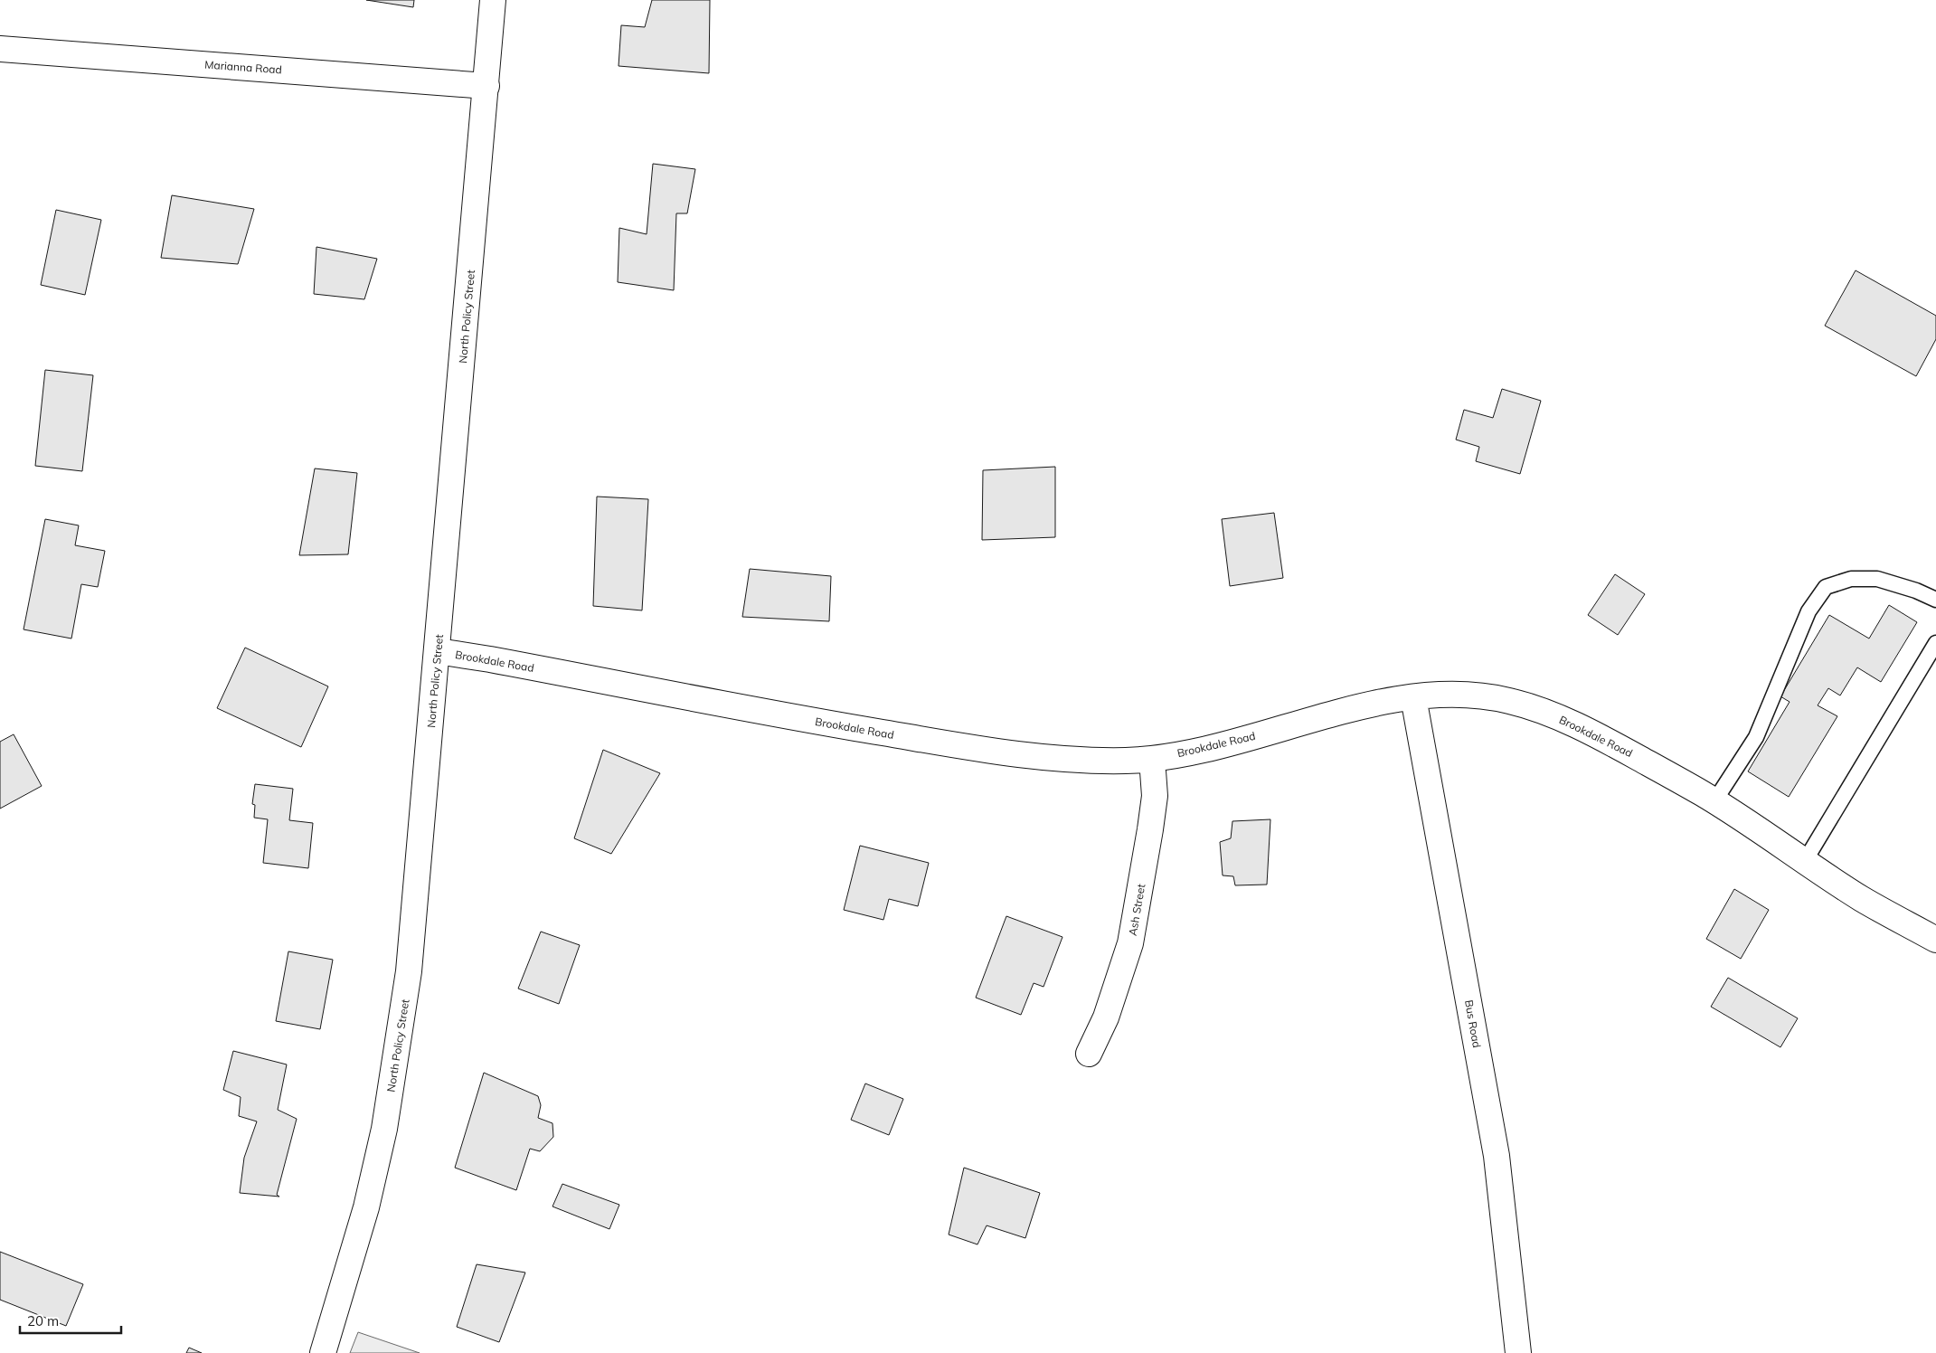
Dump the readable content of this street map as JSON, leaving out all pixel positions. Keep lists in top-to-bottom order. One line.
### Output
{"streets":{"street":["Marianna Road","North Policy Street","Brookdale Road","Ash Street","Bus Road"]},"crossings":[["Marianna Road","North Policy Street"],["North Policy Street","Brookdale Road"],["Brookdale Road","Ash Street"],["Brookdale Road","Bus Road"]],"scale_bar":"20 m"}
